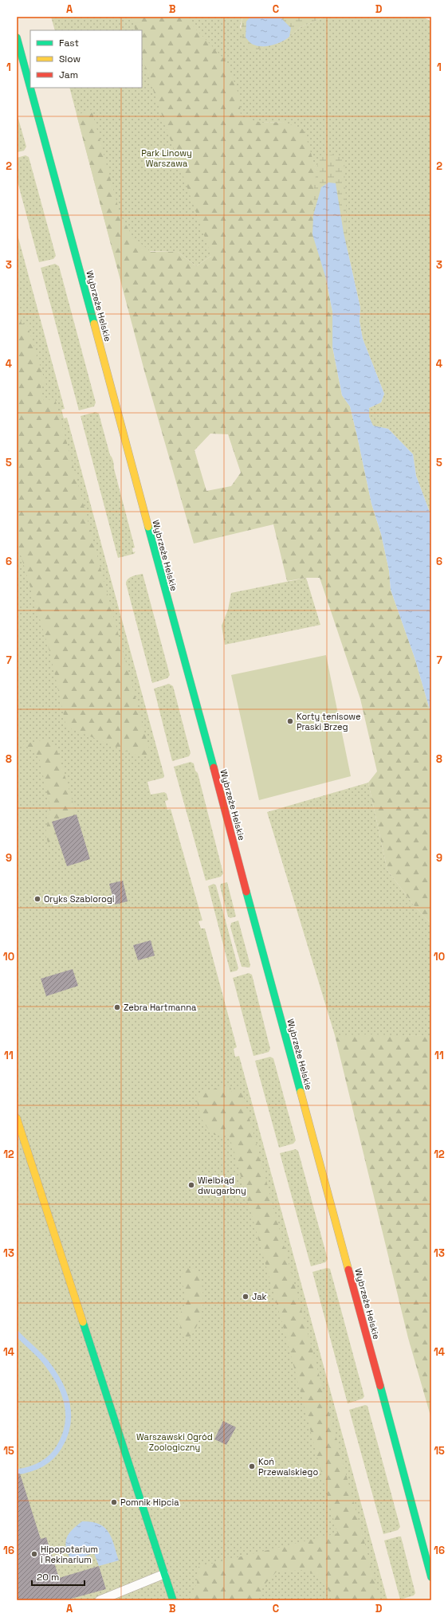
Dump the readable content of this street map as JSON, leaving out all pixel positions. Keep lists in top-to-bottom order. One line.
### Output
{"streets":{"main road":["Wybrzeże Helskie"]},"parks":["Park Linowy Warszawa","Warszawski Ogród Zoologiczny"],"places":["Korty tenisowe Praski Brzeg","Oryks Szablorogi","Zebra Hartmanna","Wielbłąd dwugarbny","Jak","Koń Przewalskiego","Pomnik Hipcia","Hipopotarium i Rekinarium"],"legend":["Fast","Slow","Jam"],"scale_bar":"20 m","grid":{"columns":["A","B","C","D"],"rows":["1","2","3","4","5","6","7","8","9","10","11","12","13","14","15","16"]}}
